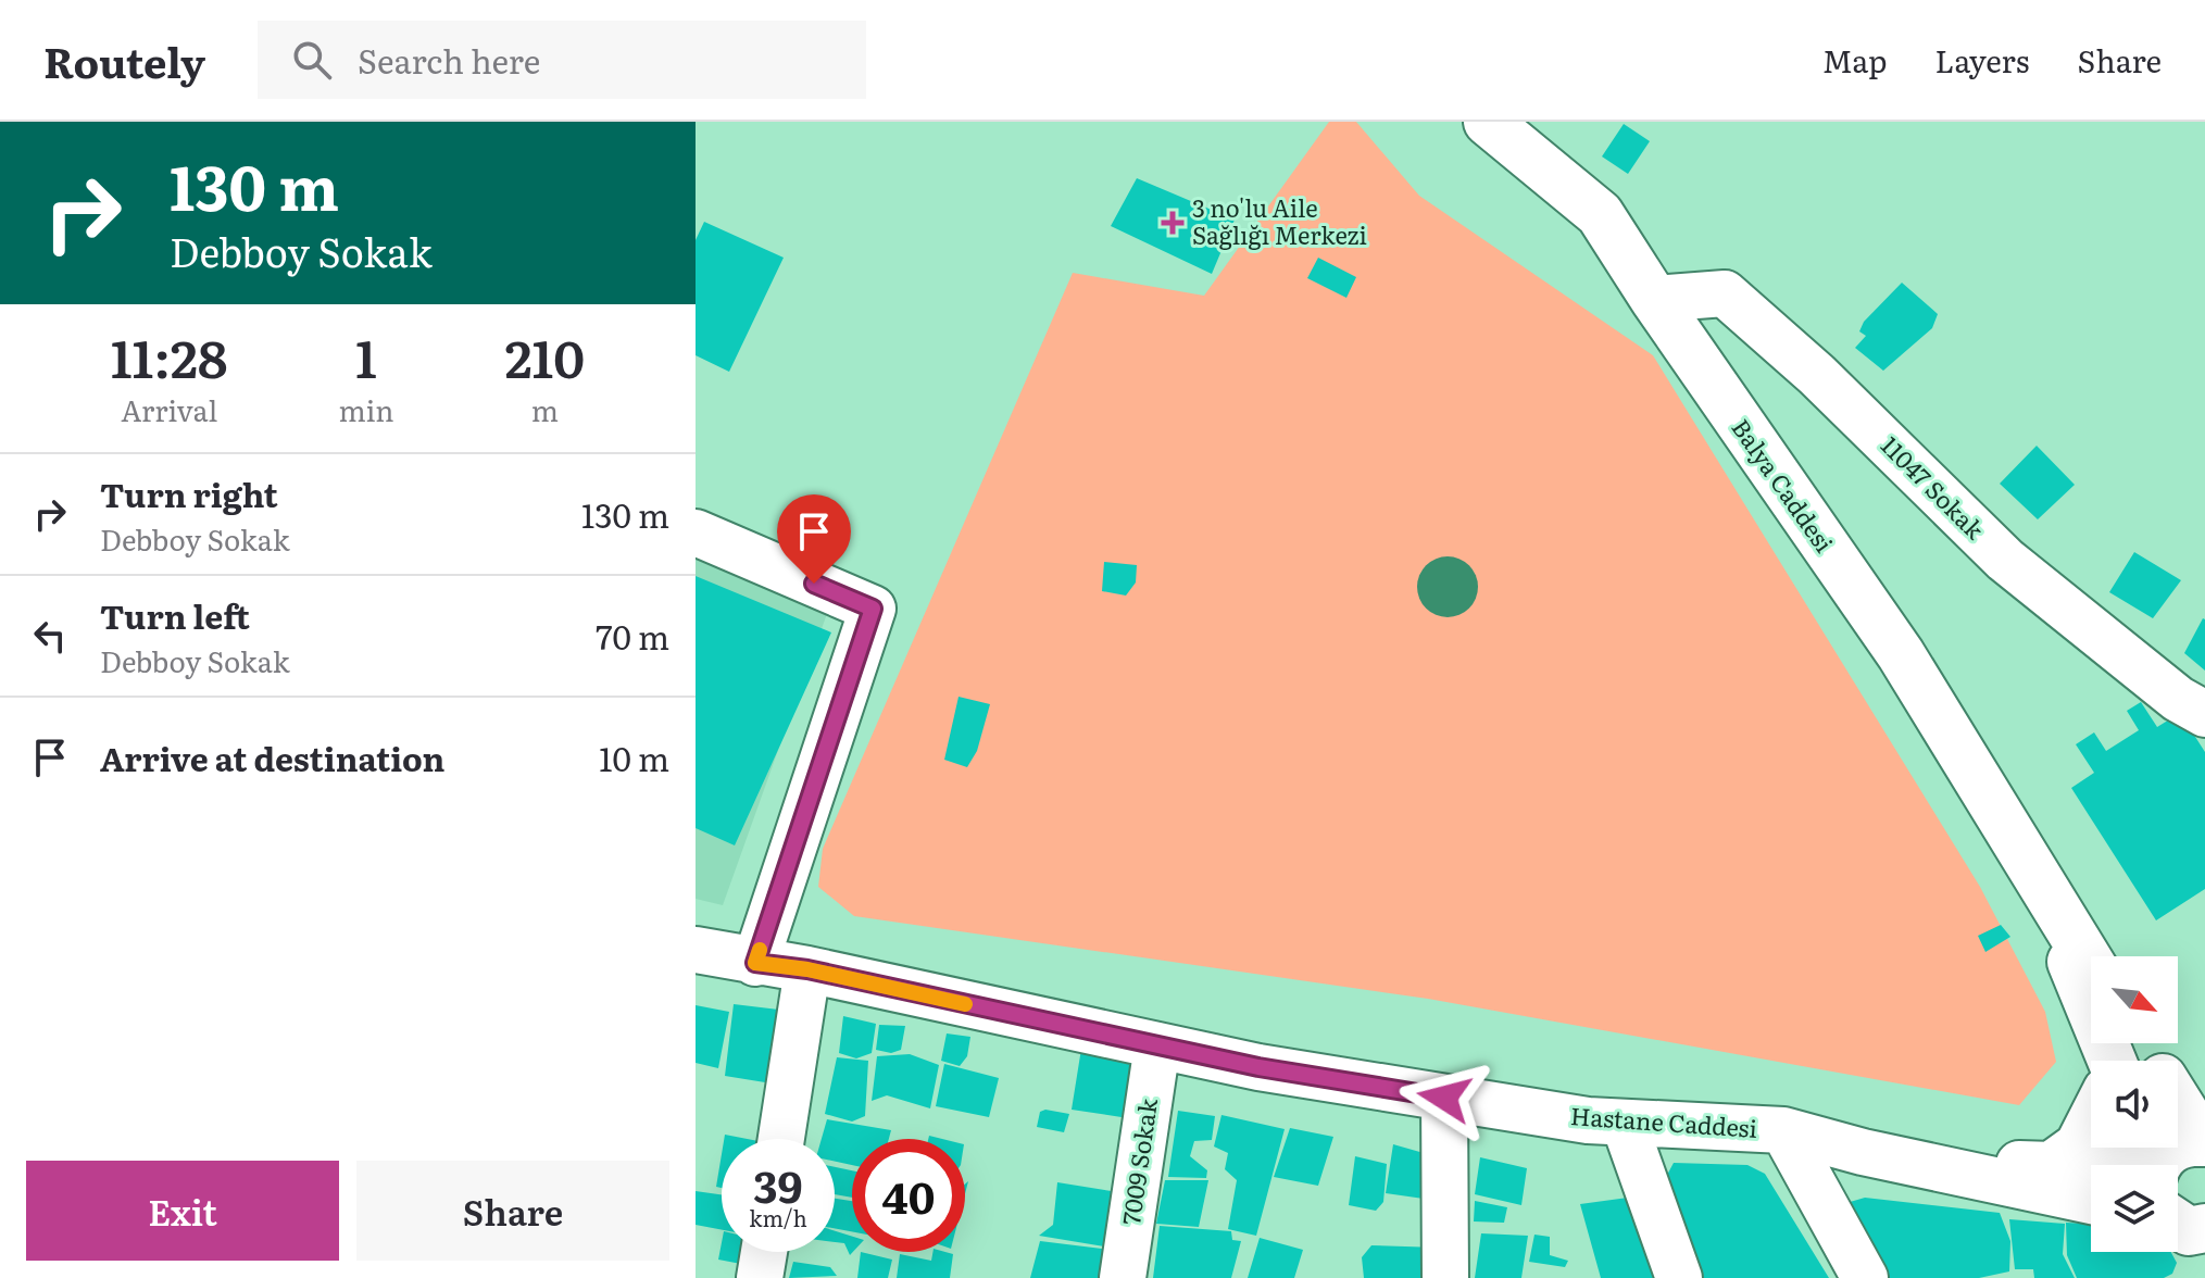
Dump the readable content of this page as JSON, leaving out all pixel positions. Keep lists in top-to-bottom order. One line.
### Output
{"streets":{"main road":["Balya Caddesi"],"street":["11047 Sokak","Hastane Caddesi","7009 Sokak"]},"crossings":[["Balya Caddesi","11047 Sokak"],["Hastane Caddesi","7009 Sokak"]],"places":{"health":["3 no'lu Aile Sağlığı Merkezi"]},"north":"bottom right","page":{"header":"Routely","search":"Search here","nav":["Map","Layers","Share"],"turn":["130 m","Debboy Sokak"],"eta":["11:28","Arrival","1","min","210","m"],"list":[{"name":"Turn right","note":"Debboy Sokak","value":"130 m"},{"name":"Turn left","note":"Debboy Sokak","value":"70 m"},{"name":"Arrive at destination","value":"10 m"}],"speed":"39 km/h","limit":"40","buttons":["Exit","Share"]}}
